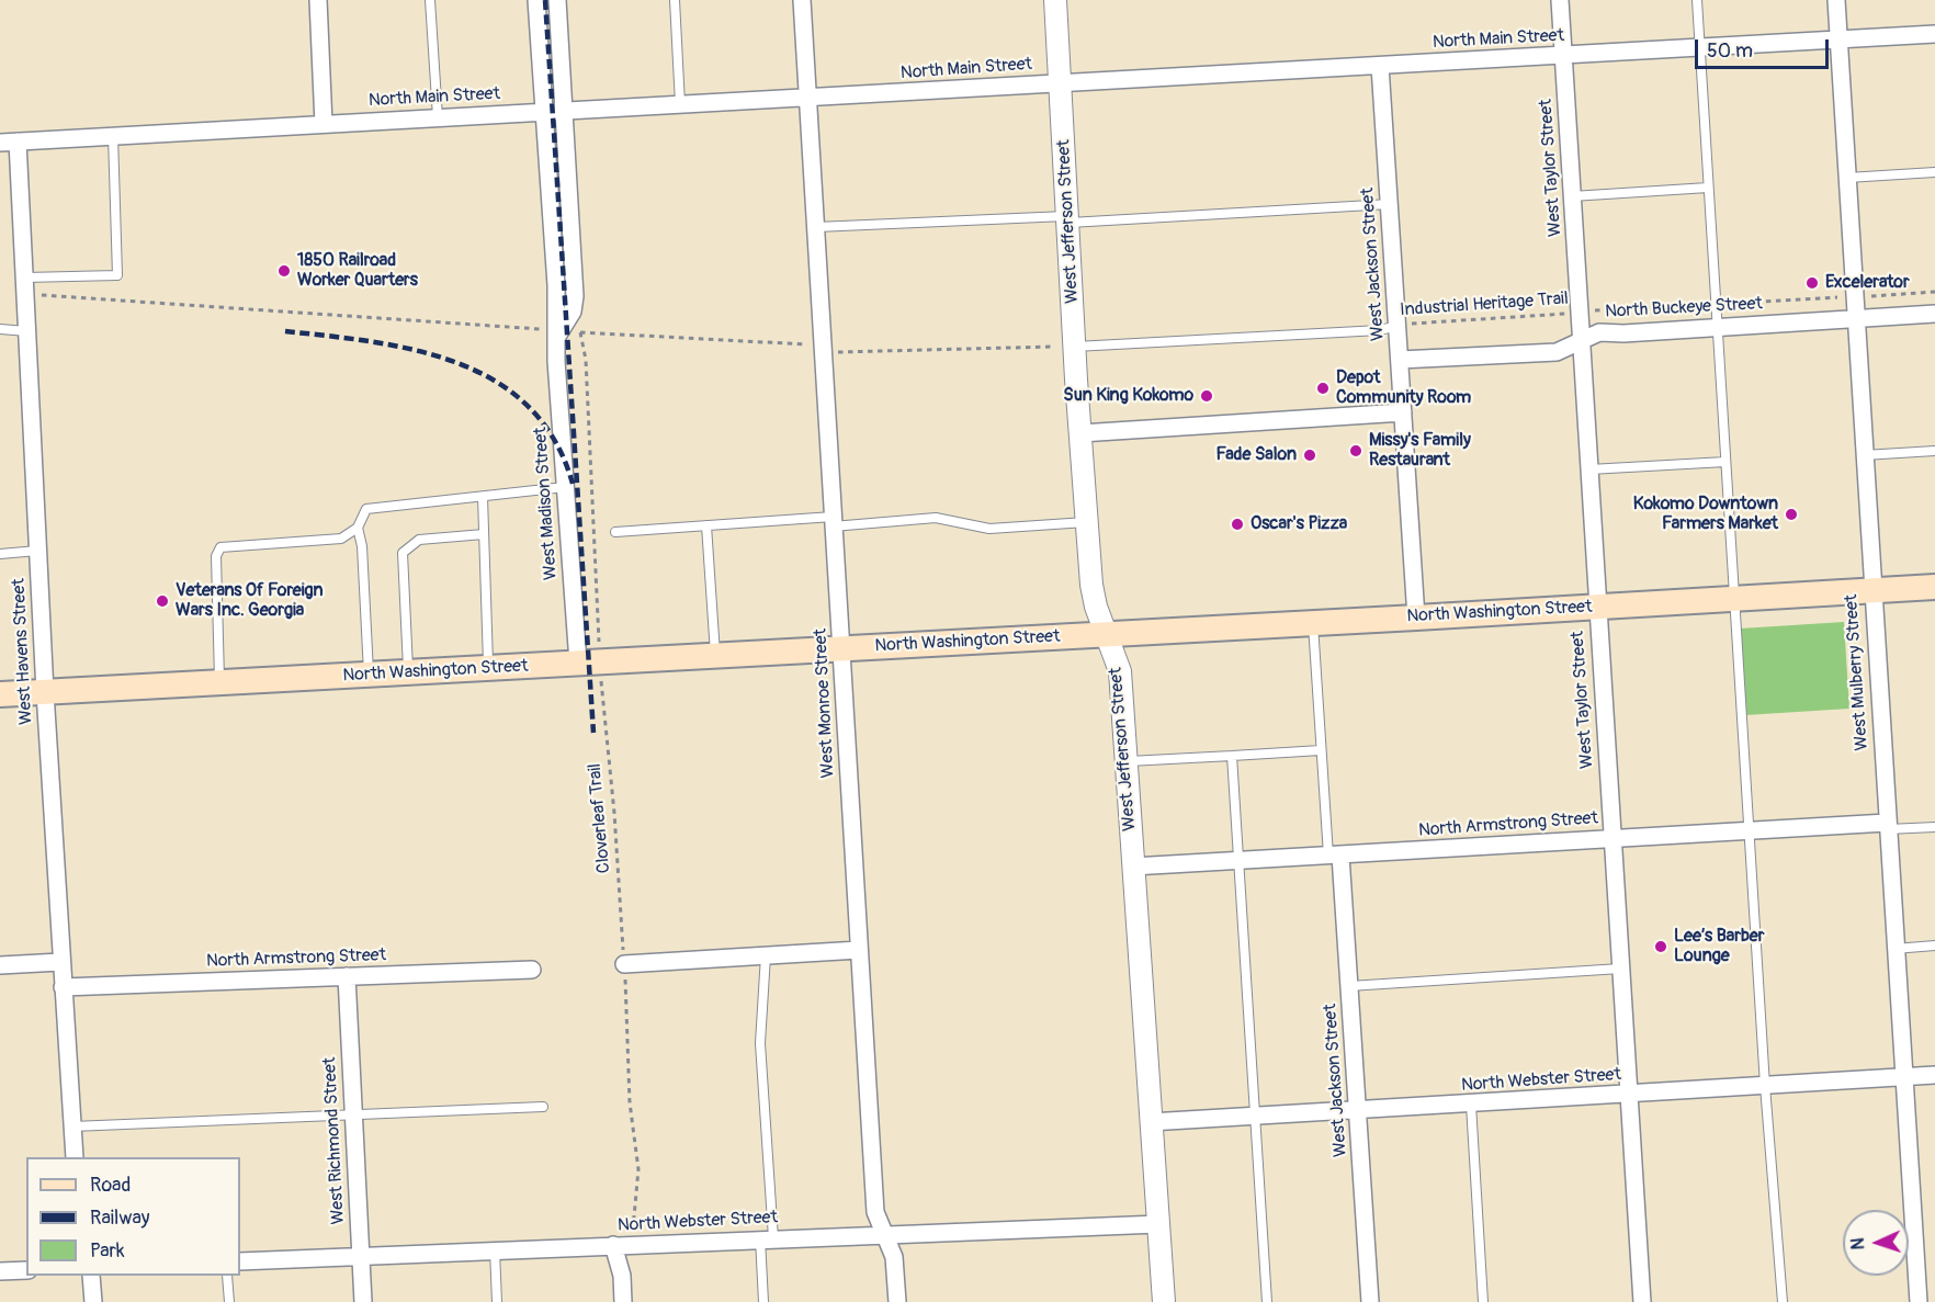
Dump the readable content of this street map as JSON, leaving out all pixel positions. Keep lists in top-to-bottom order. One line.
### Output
{"streets":{"main road":["North Washington Street"],"street":["North Main Street","West Taylor Street","West Jefferson Street","West Jackson Street","North Buckeye Street","West Madison Street","West Havens Street","West Mulberry Street","West Monroe Street","North Armstrong Street","North Webster Street","West Richmond Street"],"lane":["Industrial Heritage Trail"],"path":["Cloverleaf Trail"]},"crossings":[["North Main Street","West Taylor Street"],["North Main Street","West Jefferson Street"],["North Main Street","West Jackson Street"],["North Main Street","West Madison Street"],["North Main Street","West Havens Street"],["North Main Street","West Mulberry Street"],["North Main Street","West Monroe Street"],["West Taylor Street","Industrial Heritage Trail"],["West Taylor Street","North Buckeye Street"],["West Taylor Street","North Washington Street"],["West Taylor Street","North Armstrong Street"],["West Taylor Street","North Webster Street"],["West Jefferson Street","Industrial Heritage Trail"],["West Jefferson Street","North Washington Street"],["West Jefferson Street","North Armstrong Street"],["West Jefferson Street","North Webster Street"],["West Jackson Street","Industrial Heritage Trail"],["West Jackson Street","North Buckeye Street"],["West Jackson Street","North Washington Street"],["West Jackson Street","North Armstrong Street"],["West Jackson Street","North Webster Street"],["Industrial Heritage Trail","West Mulberry Street"],["North Buckeye Street","West Mulberry Street"],["West Madison Street","North Washington Street"],["West Madison Street","Cloverleaf Trail"],["North Washington Street","West Havens Street"],["North Washington Street","West Mulberry Street"],["North Washington Street","West Monroe Street"],["North Washington Street","Cloverleaf Trail"],["West Havens Street","North Armstrong Street"],["West Mulberry Street","North Armstrong Street"],["West Mulberry Street","North Webster Street"],["West Monroe Street","North Webster Street"],["Cloverleaf Trail","North Webster Street"],["North Armstrong Street","West Richmond Street"],["North Webster Street","West Richmond Street"]],"places":["1850 Railroad Worker Quarters","Excelerator","Depot Community Room","Sun King Kokomo","Missy's Family Restaurant","Fade Salon","Kokomo Downtown Farmers Market","Oscar's Pizza","Veterans Of Foreign Wars Inc. Georgia","Lee’s Barber Lounge"],"legend":["Road","Railway","Park"],"scale_bar":"50 m","north":"left"}
